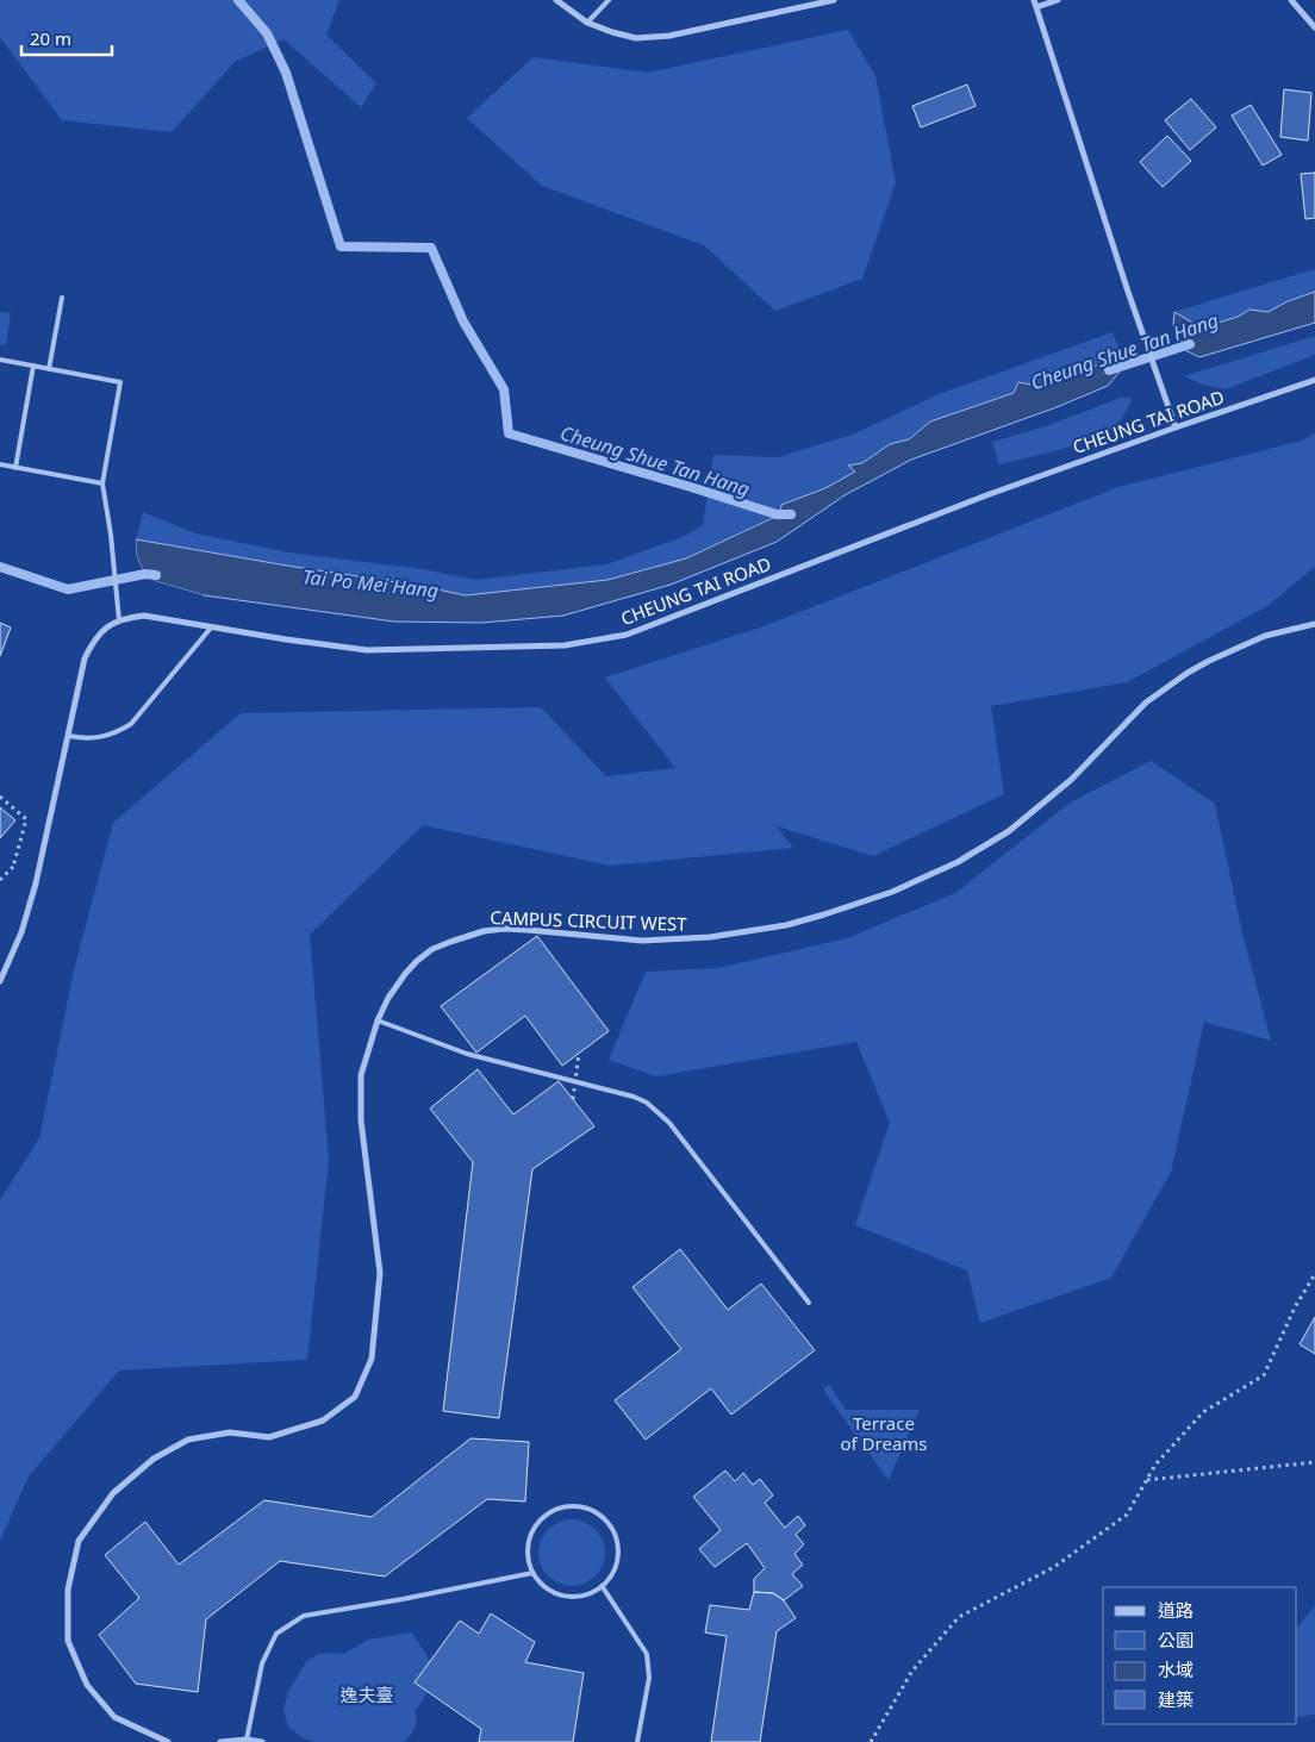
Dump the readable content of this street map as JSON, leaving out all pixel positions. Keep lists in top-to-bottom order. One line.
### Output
{"streets":{"street":["CHEUNG TAI ROAD","CAMPUS CIRCUIT WEST"]},"water":["Cheung Shue Tan Hang","Tai Po Mei Hang"],"parks":["Terrace of Dreams","逸夫臺"],"legend":["道路","公園","水域","建築"],"scale_bar":"20 m"}
